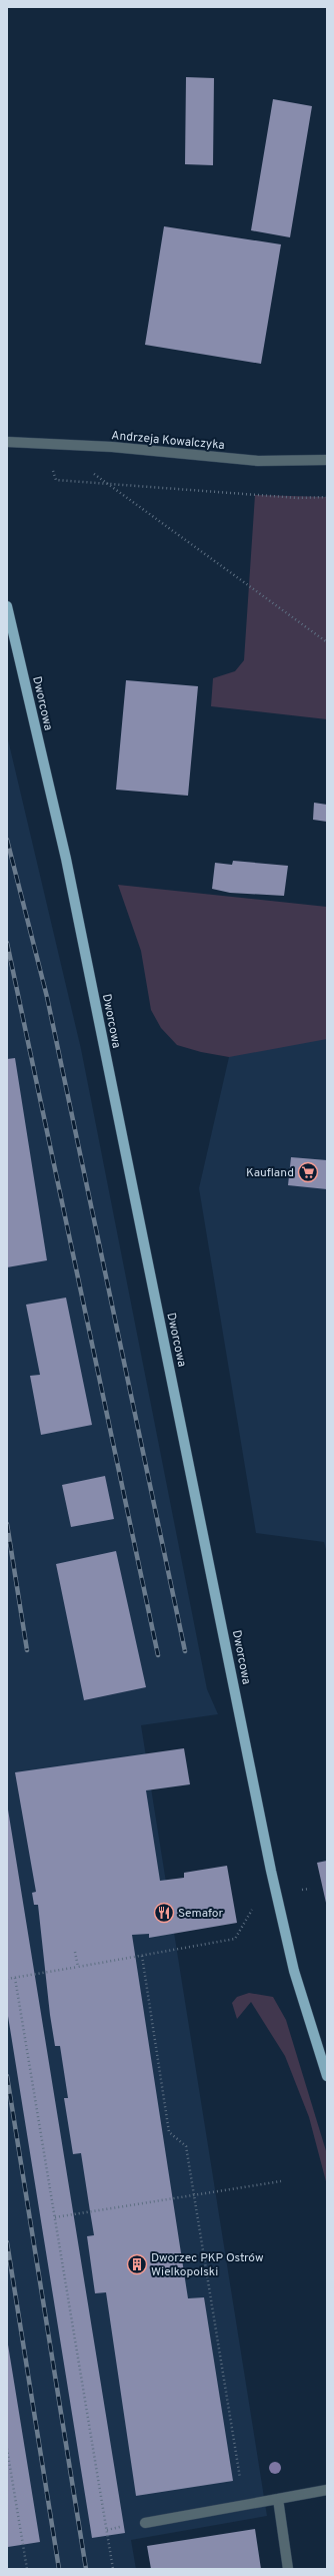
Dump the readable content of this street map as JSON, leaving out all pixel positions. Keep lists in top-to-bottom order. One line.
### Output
{"streets":{"main road":["Dworcowa"],"street":["Andrzeja Kowalczyka"]},"places":{"supermarket":["Kaufland"],"restaurant":["Semafor"],"building":["Dworzec PKP Ostrów Wielkopolski"]}}
